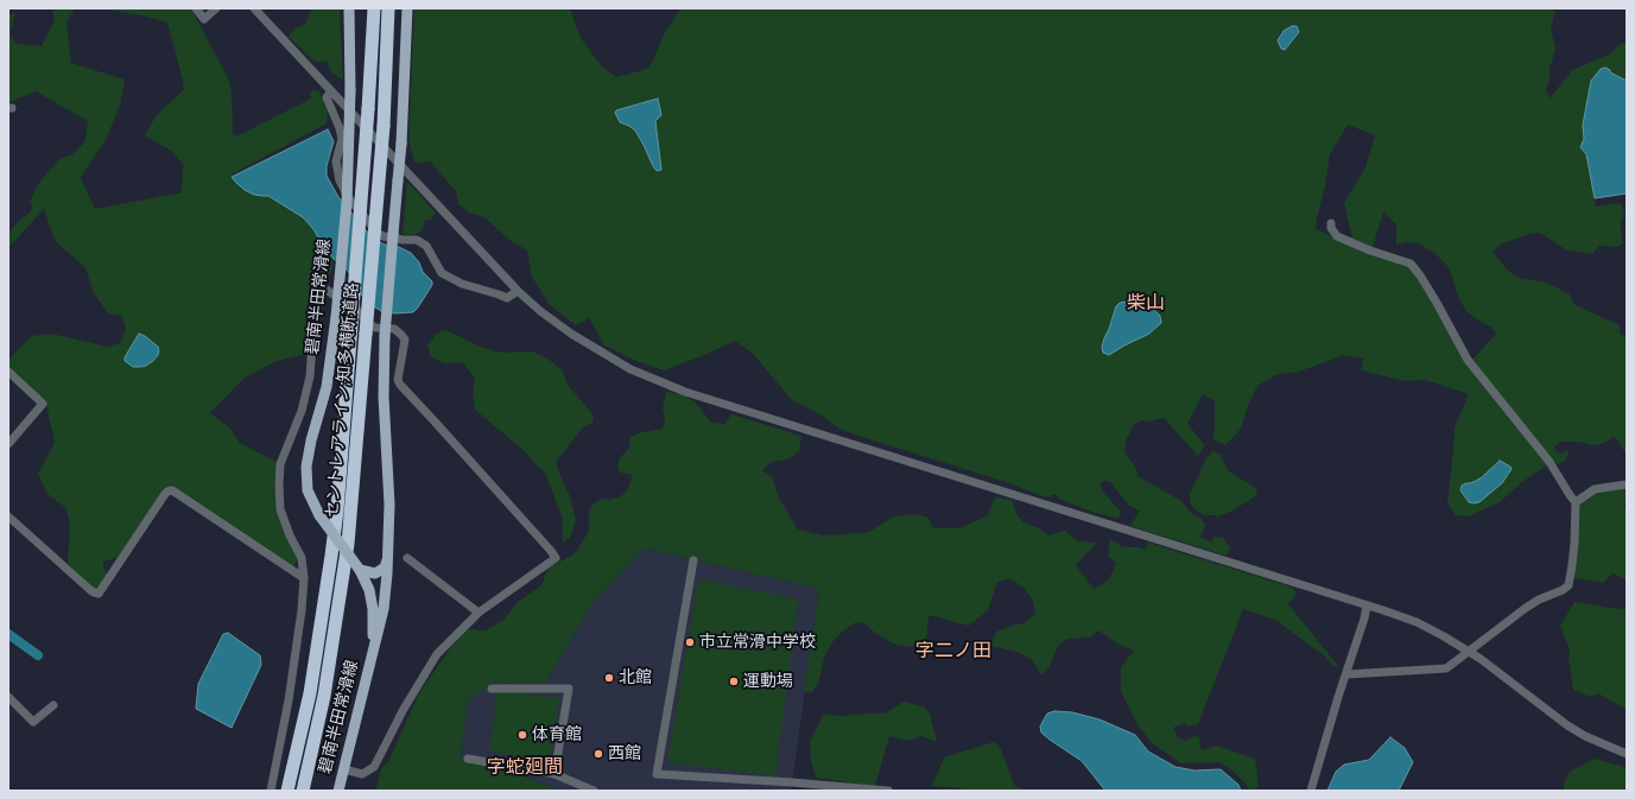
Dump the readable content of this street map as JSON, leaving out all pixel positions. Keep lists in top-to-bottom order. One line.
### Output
{"streets":{"highway":["セントレアライン;知多横断道路"],"main road":["碧南半田常滑線"]},"districts":["柴山","字二ノ田","字蛇廻間"],"places":["市立常滑中学校","北館","運動場","体育館","西館"]}
